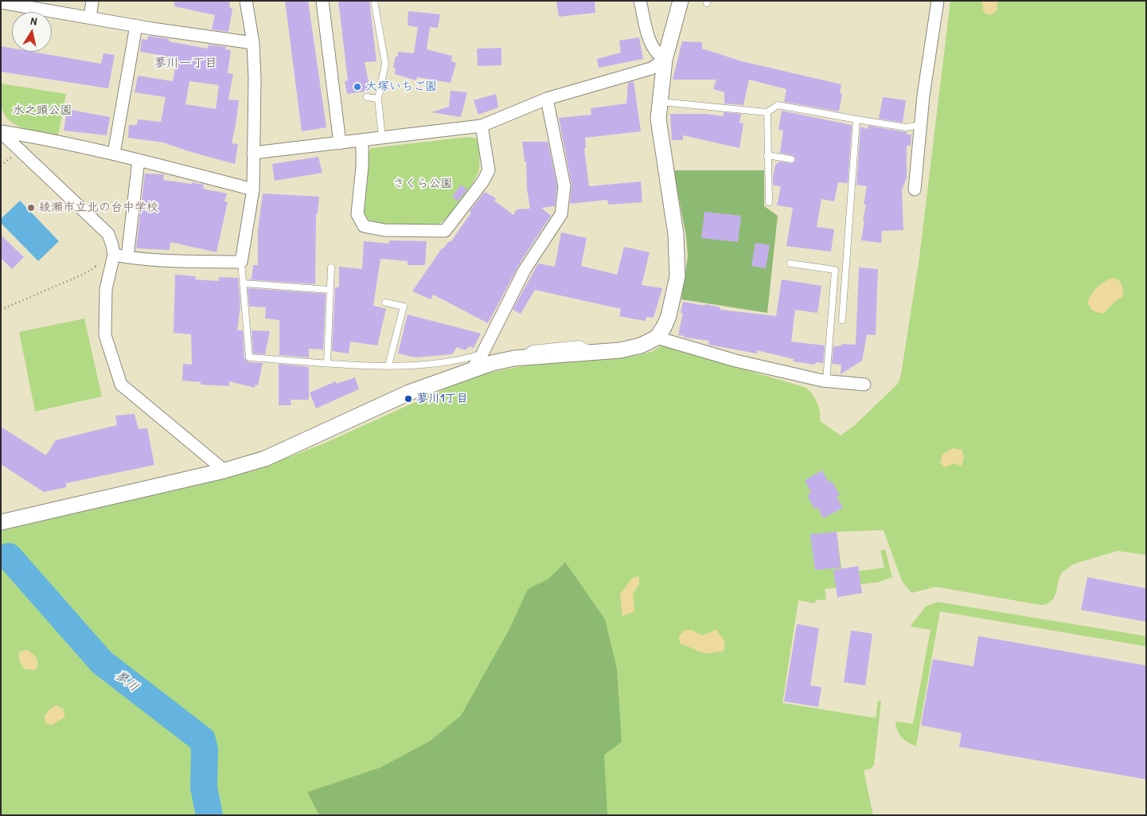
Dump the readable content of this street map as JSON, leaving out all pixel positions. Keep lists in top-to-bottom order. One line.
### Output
{"districts":["蓼川一丁目"],"water":["蓼川"],"parks":["水之頭公園","さくら公園"],"places":["大塚いちご園","綾瀬市立北の台中学校","蓼川1丁目"],"north":"top"}
